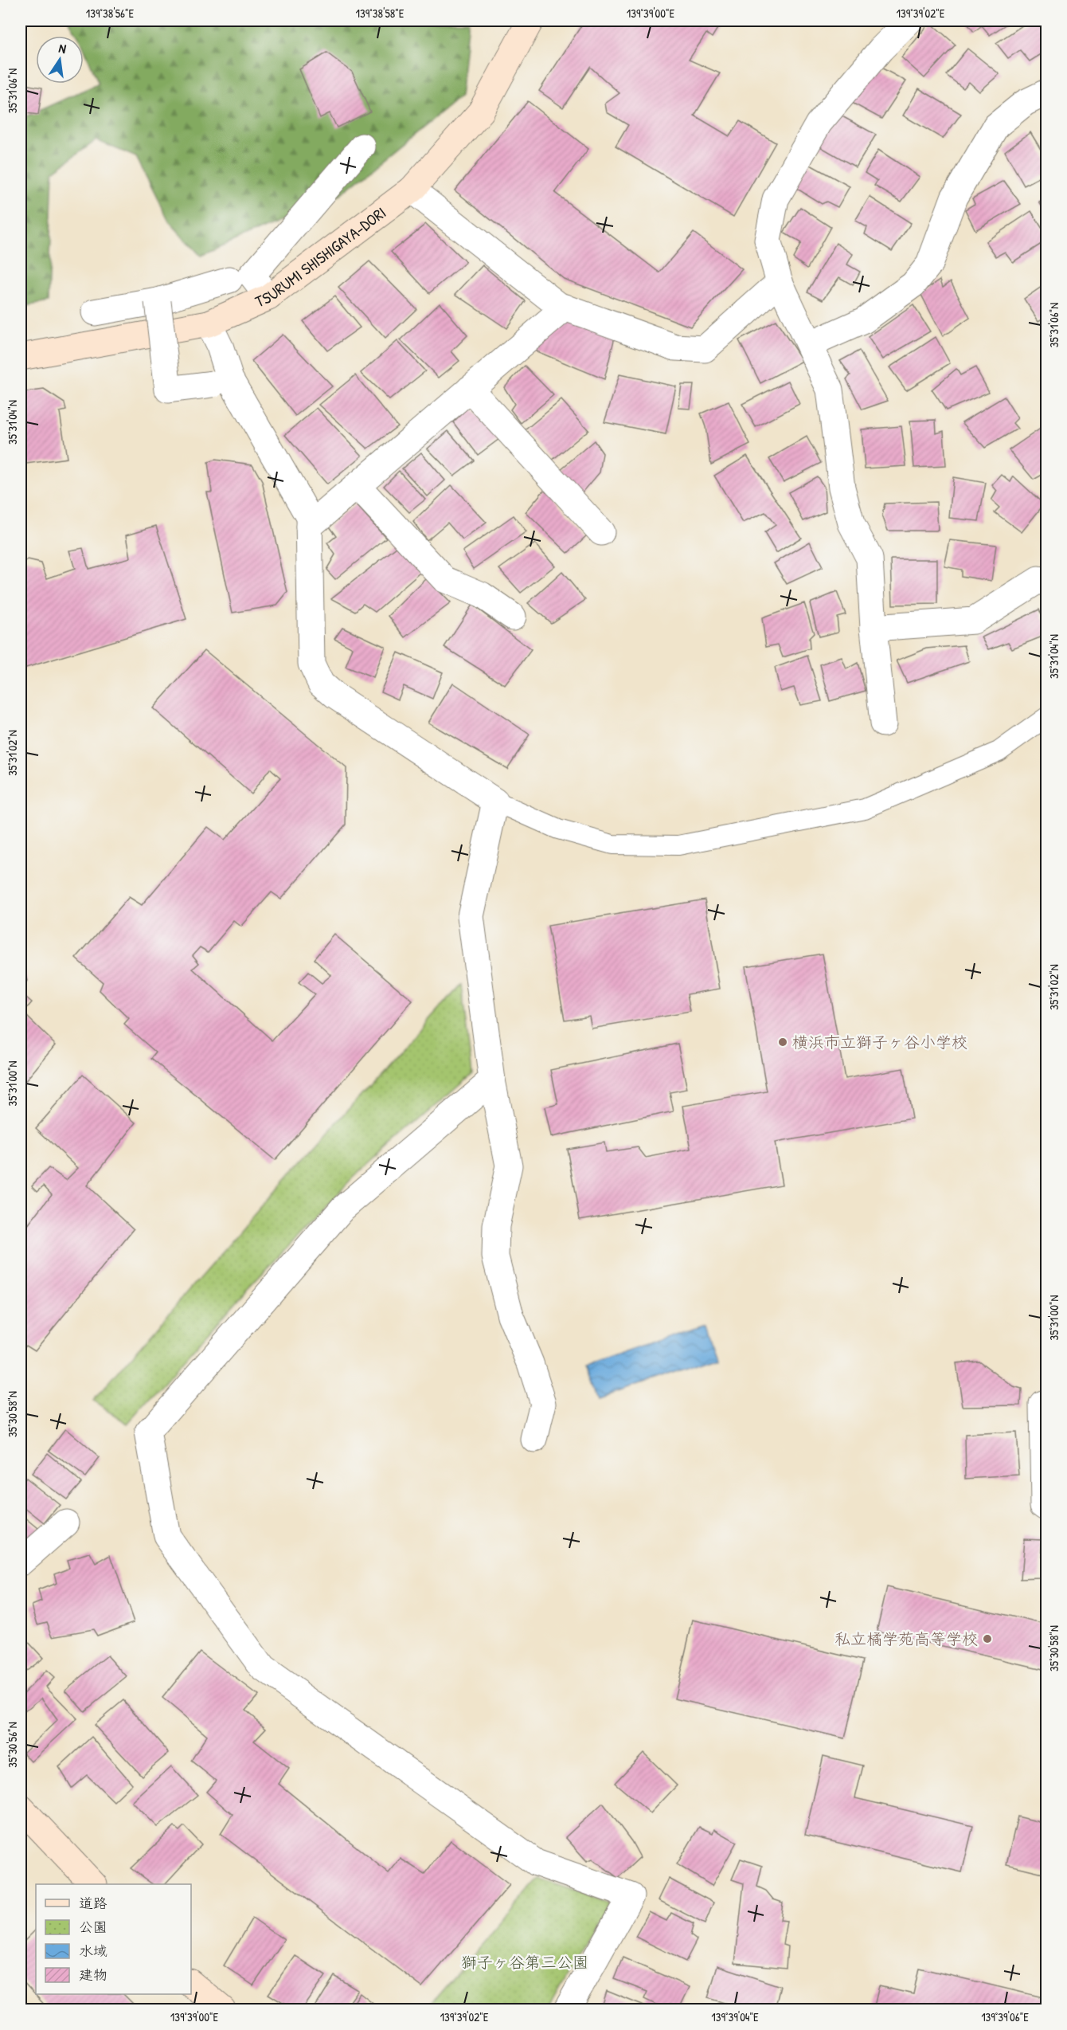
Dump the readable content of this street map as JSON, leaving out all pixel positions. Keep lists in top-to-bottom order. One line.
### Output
{"streets":{"main road":["TSURUMI SHISHIGAYA-DORI"]},"parks":["獅子ヶ谷第三公園"],"places":["横浜市立獅子ヶ谷小学校","私立橘学苑高等学校"],"legend":["道路","公園","水域","建物"],"north":"top","coordinates":["139°38'56\"E","139°38'58\"E","139°39'00\"E","139°39'02\"E","35°31'06\"N","35°31'04\"N","35°31'02\"N","35°31'00\"N","35°30'58\"N","35°30'56\"N","139°39'04\"E","139°39'06\"E"]}
